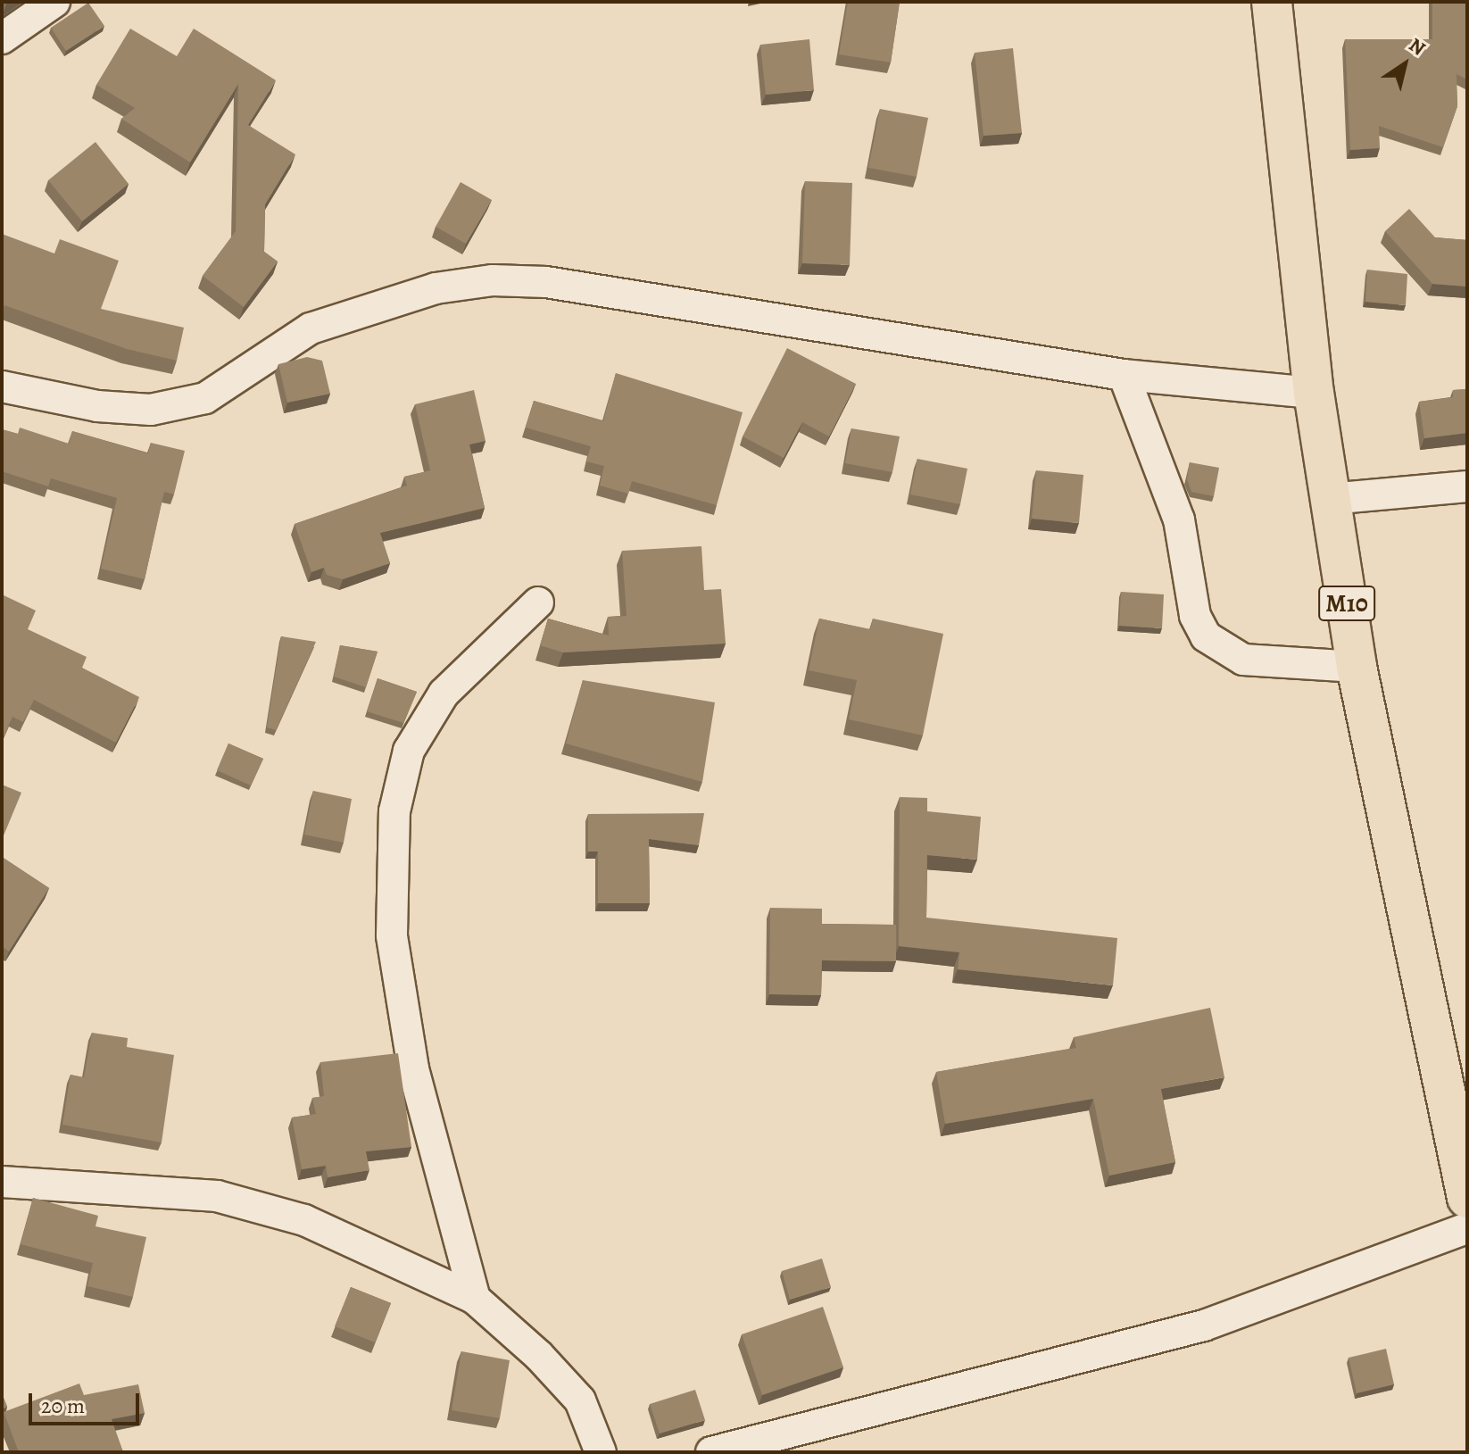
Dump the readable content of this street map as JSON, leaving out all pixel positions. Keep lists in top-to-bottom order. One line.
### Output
{"streets":{"highway":["M10"]},"scale_bar":"20 m","north":"top right"}
